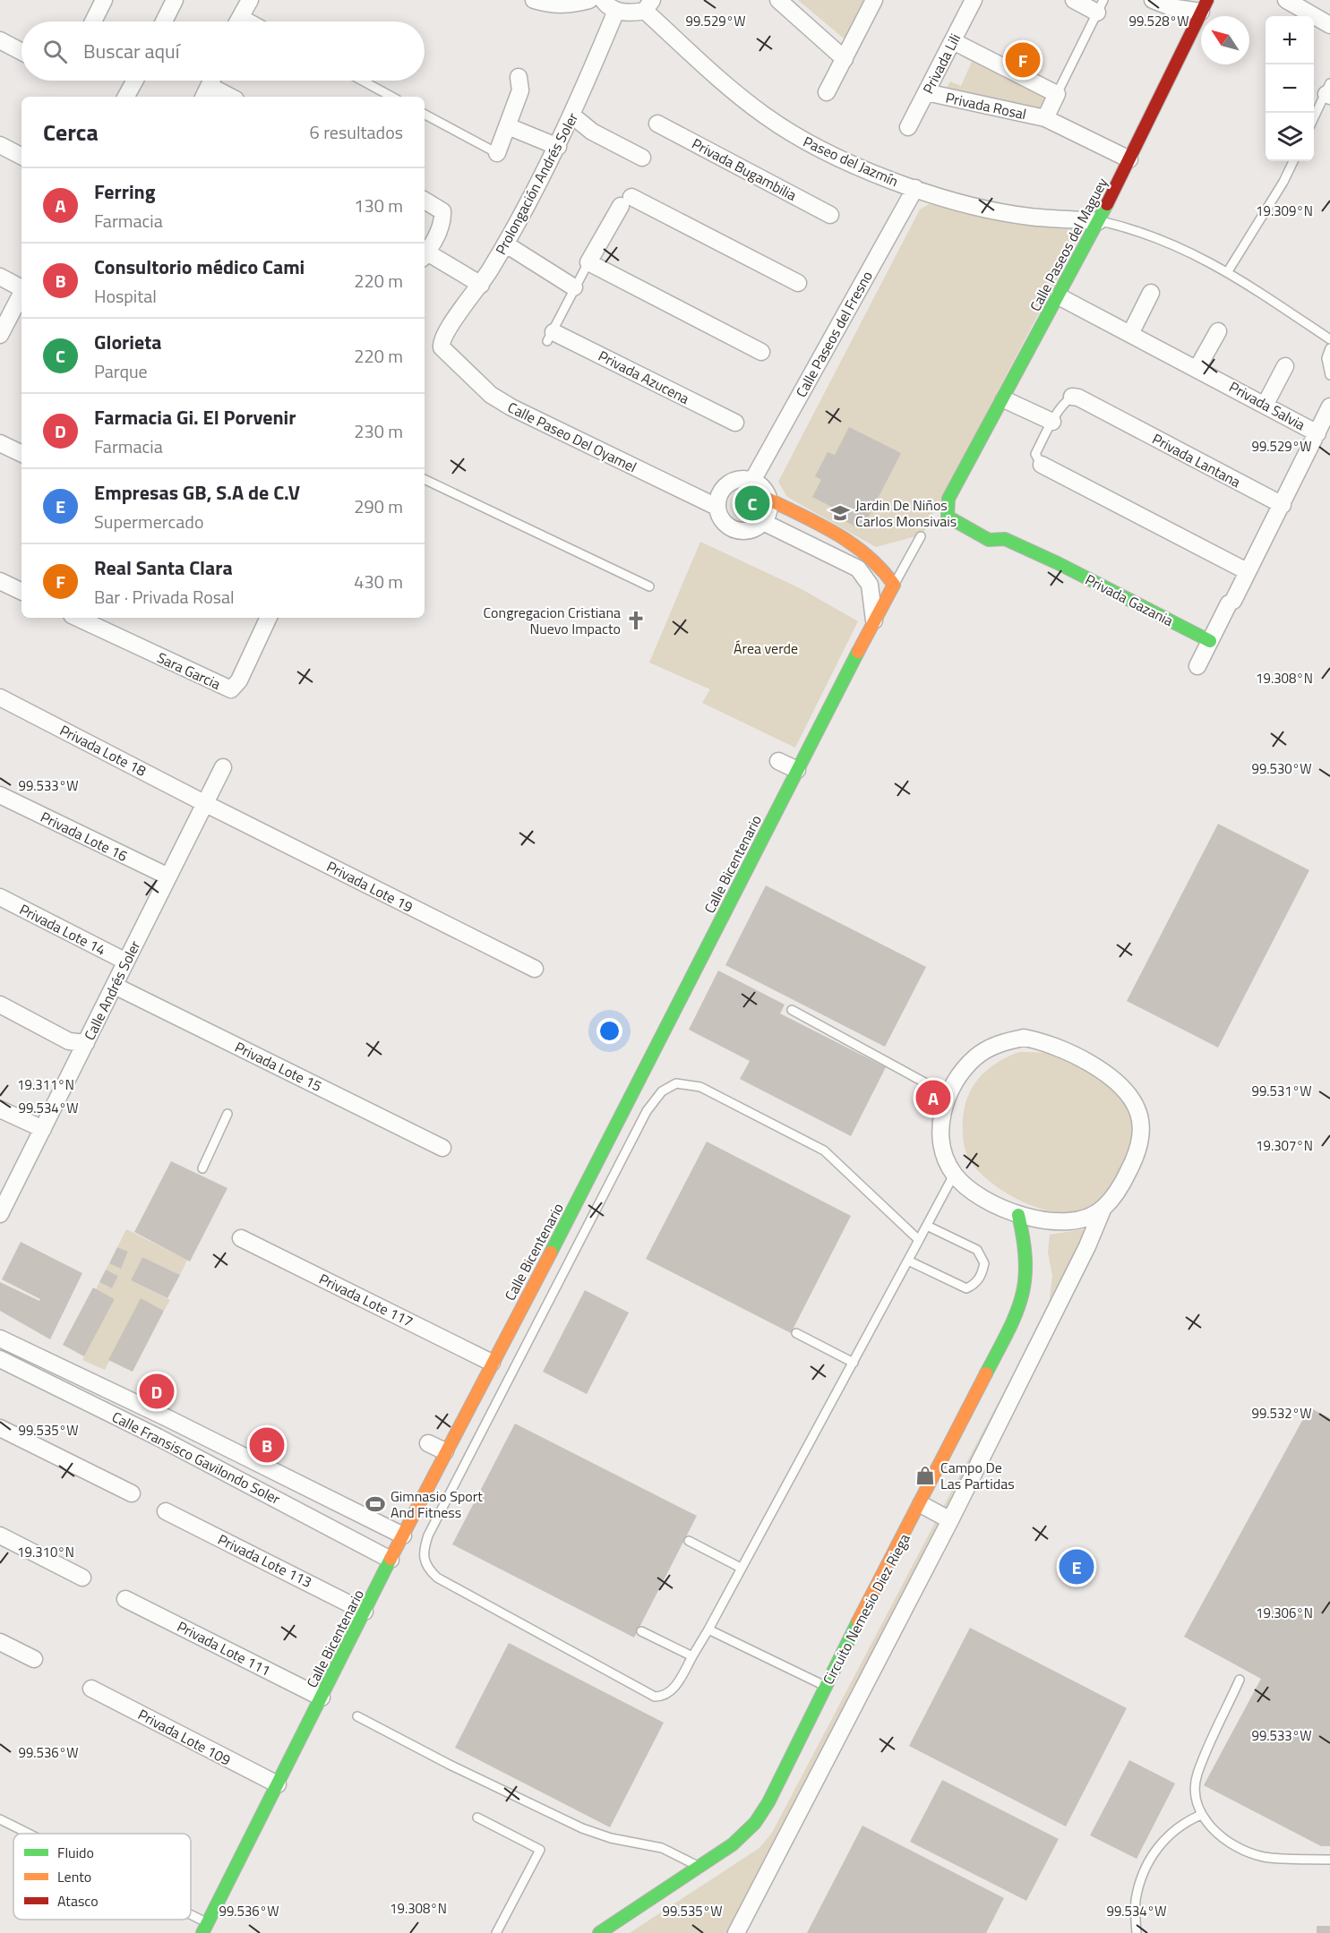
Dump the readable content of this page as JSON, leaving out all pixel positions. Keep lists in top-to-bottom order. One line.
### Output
{"streets":{"street":["Privada Lili","Privada Rosal","Paseo del Jazmín","Privada Bugambilia","Prolongación Andrés Soler","Calle Paseos del Maguey","Calle Paseos del Fresno","Privada Azucena","Privada Salvia","Calle Paseo Del Oyamel","Privada Lantana","Privada Gazania","Sara Garcia","Privada Lote 18","Privada Lote 16","Calle Bicentenario","Privada Lote 19","Privada Lote 14","Calle Andrés Soler","Privada Lote 15","Privada Lote 117","Calle Fransisco Gavilondo Soler","Privada Lote 113","Circuito Nemesio Diez Riega","Privada Lote 111","Privada Lote 109"]},"crossings":[["Privada Lili","Privada Rosal"],["Privada Rosal","Calle Paseos del Maguey"],["Paseo del Jazmín","Calle Paseos del Maguey"],["Paseo del Jazmín","Calle Paseos del Fresno"],["Prolongación Andrés Soler","Calle Paseo Del Oyamel"],["Calle Paseos del Maguey","Privada Salvia"],["Calle Paseos del Maguey","Privada Gazania"],["Calle Paseos del Fresno","Calle Paseo Del Oyamel"],["Privada Salvia","Privada Lantana"],["Privada Lote 18","Privada Lote 19"],["Privada Lote 18","Calle Andrés Soler"],["Privada Lote 16","Calle Andrés Soler"],["Calle Bicentenario","Privada Lote 117"],["Calle Bicentenario","Calle Fransisco Gavilondo Soler"],["Calle Bicentenario","Privada Lote 113"],["Calle Bicentenario","Privada Lote 111"],["Calle Bicentenario","Privada Lote 109"],["Privada Lote 19","Calle Andrés Soler"],["Privada Lote 14","Calle Andrés Soler"],["Calle Andrés Soler","Privada Lote 15"]],"parks":["Área verde"],"places":{"school or university":["Jardin De Niños Carlos Monsivais"],"church":["Congregacion Cristiana Nuevo Impacto"],"shop":["Campo De Las Partidas"],"sports":["Gimnasio Sport And Fitness"]},"legend":["Fluido","Lento","Atasco"],"north":"top left","page":{"map_buttons":["+","−"],"search":"Buscar aquí","pins":["F","C","A","D","B","E"],"heading":["Cerca","6 resultados"],"list":[{"mark":"A","name":"Ferring","note":"Farmacia","value":"130 m"},{"mark":"B","name":"Consultorio médico Cami","note":"Hospital","value":"220 m"},{"mark":"C","name":"Glorieta","note":"Parque","value":"220 m"},{"mark":"D","name":"Farmacia Gi. El Porvenir","note":"Farmacia","value":"230 m"},{"mark":"E","name":"Empresas GB, S.A de C.V","note":"Supermercado","value":"290 m"},{"mark":"F","name":"Real Santa Clara","note":"Bar · Privada Rosal","value":"430 m"}]},"coordinates":["99.529°W","99.528°W","19.309°N","19.308°N","99.530°W","99.533°W","19.311°N","99.531°W","99.534°W","19.307°N","99.532°W","99.535°W","19.310°N","19.306°N","99.536°W"]}
